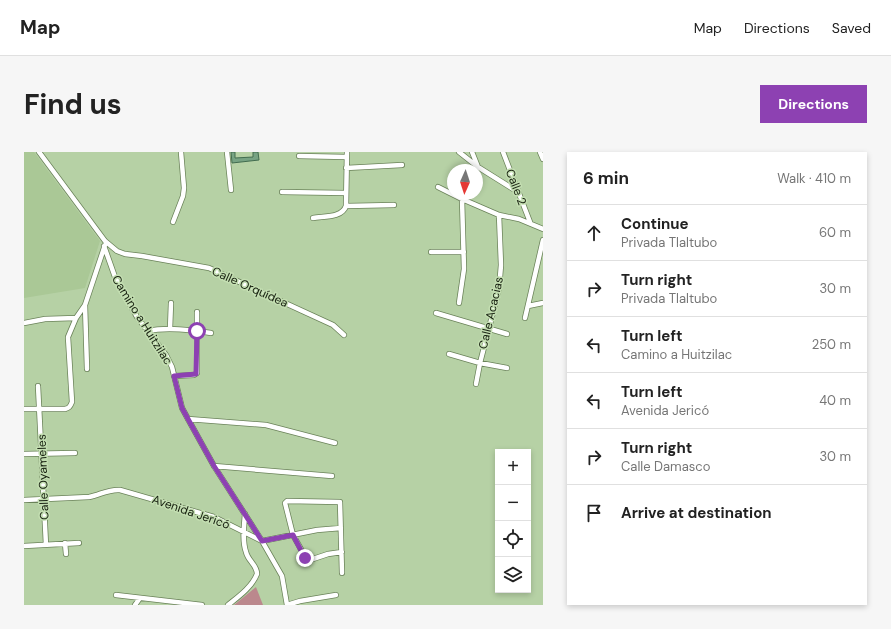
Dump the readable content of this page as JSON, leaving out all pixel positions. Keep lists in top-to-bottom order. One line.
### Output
{"streets":{"street":["Calle 2","Calle Orquídea","Calle Acacias","Camino a Huitzilac","Calle Oyameles","Avenida Jericó"]},"crossings":[["Calle Orquídea","Camino a Huitzilac"],["Camino a Huitzilac","Avenida Jericó"],["Calle Oyameles","Avenida Jericó"]],"north":"bottom","page":{"header":"Map","nav":["Map","Directions","Saved"],"buttons":"Directions","title":"Find us","heading":["6 min","Walk · 410 m"],"list":[["Continue","Privada Tlaltubo","60 m"],["Turn right","Privada Tlaltubo","30 m"],["Turn left","Camino a Huitzilac","250 m"],["Turn left","Avenida Jericó","40 m"],["Turn right","Calle Damasco","30 m"],"Arrive at destination"],"map_buttons":["+","−"]}}
